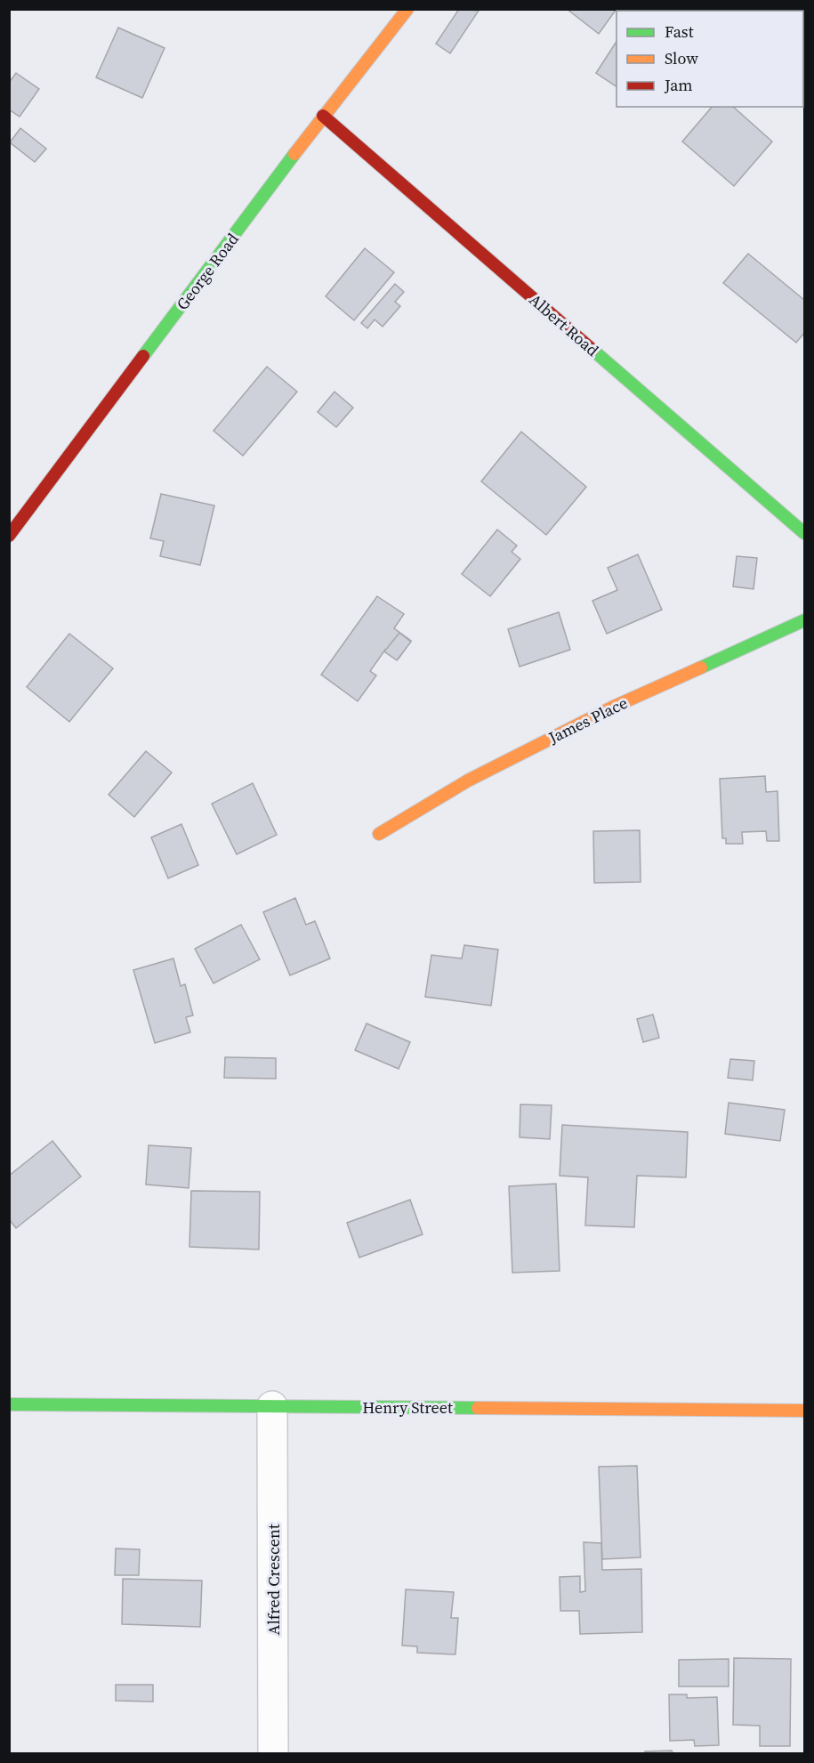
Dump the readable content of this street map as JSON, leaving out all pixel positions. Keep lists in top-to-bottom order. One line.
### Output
{"streets":{"street":["George Road","Albert Road","James Place","Henry Street","Alfred Crescent"]},"crossings":[["George Road","Albert Road"],["Henry Street","Alfred Crescent"]],"legend":["Fast","Slow","Jam"]}
